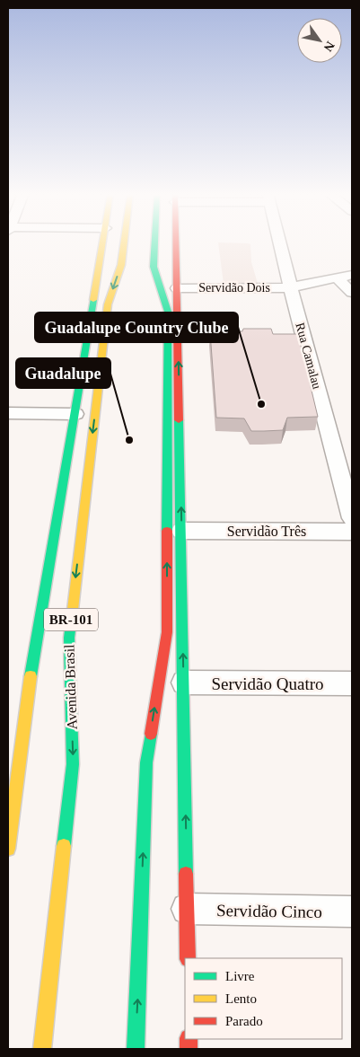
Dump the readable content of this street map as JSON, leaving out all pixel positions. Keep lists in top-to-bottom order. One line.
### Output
{"streets":{"main road":["BR-101","Avenida Brasil"],"street":["Servidão Dois","Rua Camalau","Servidão Três","Servidão Quatro","Servidão Cinco"]},"crossings":[["Servidão Dois","Rua Camalau"]],"places":["Guadalupe Country Clube","Guadalupe"],"legend":["Livre","Lento","Parado"],"north":"bottom right"}
